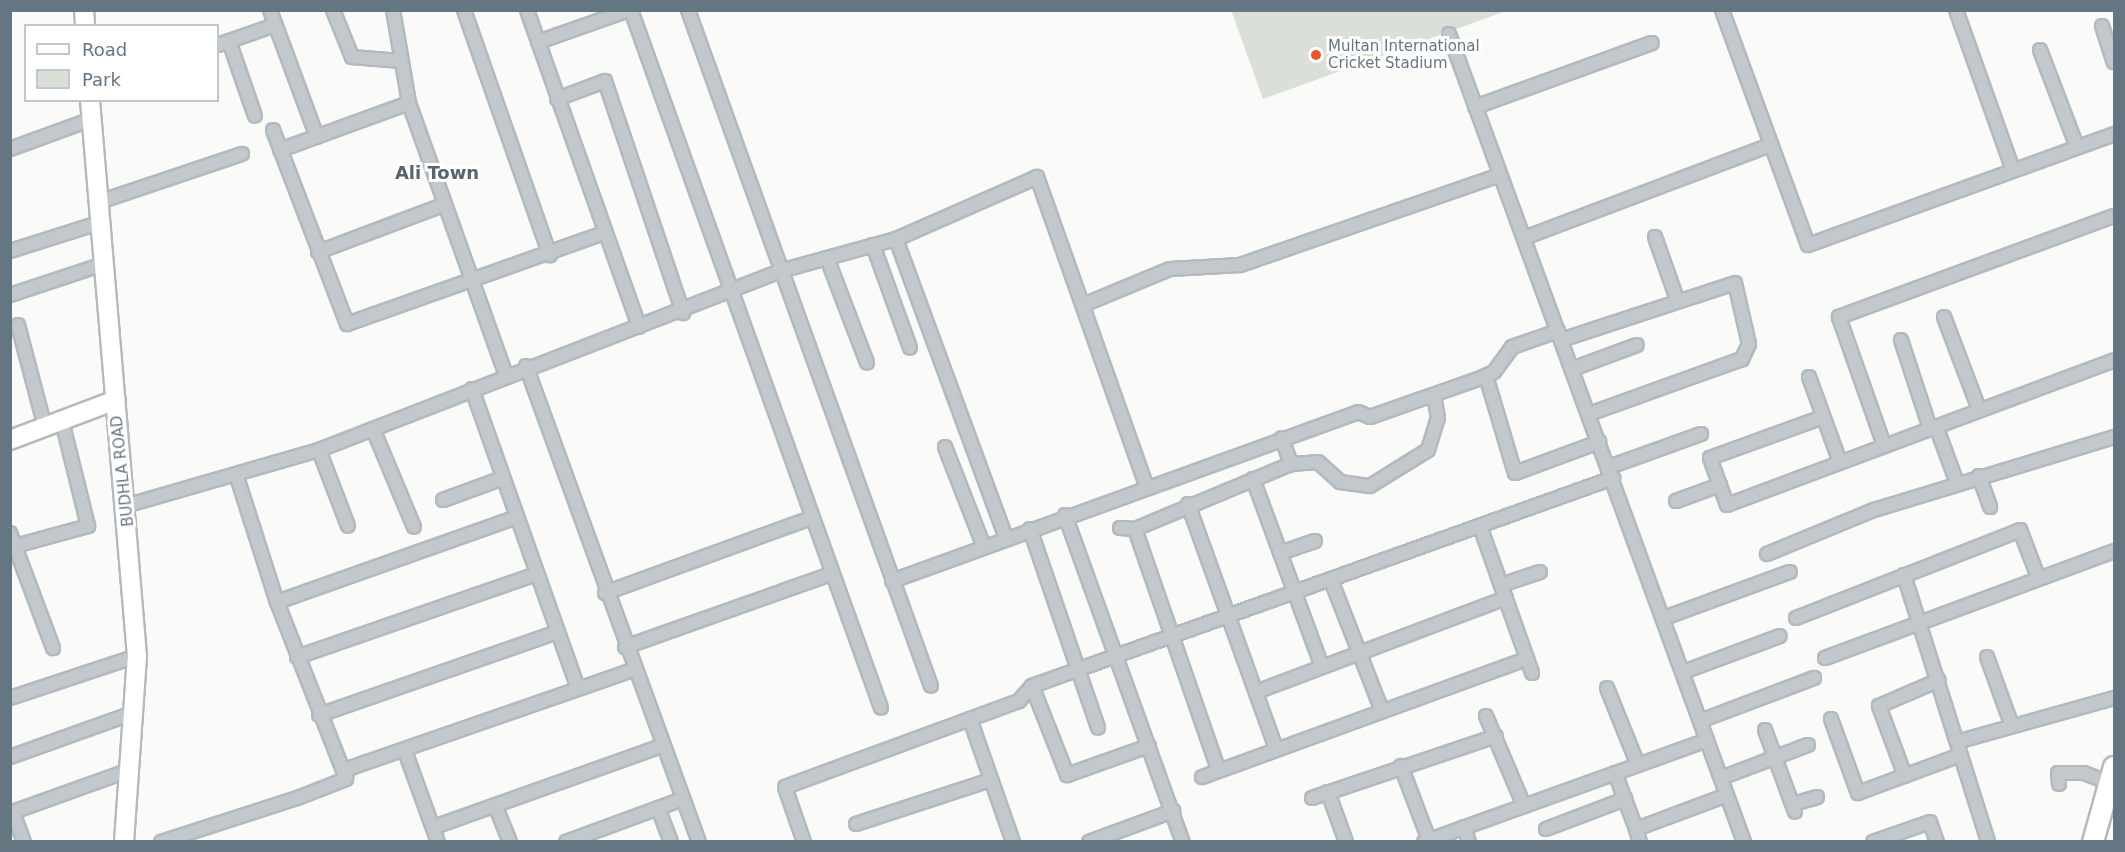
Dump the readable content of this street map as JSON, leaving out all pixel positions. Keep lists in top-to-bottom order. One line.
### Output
{"streets":{"main road":["BUDHLA ROAD"]},"districts":["Ali Town"],"places":["Multan International Cricket Stadium"],"legend":["Road","Park"]}
